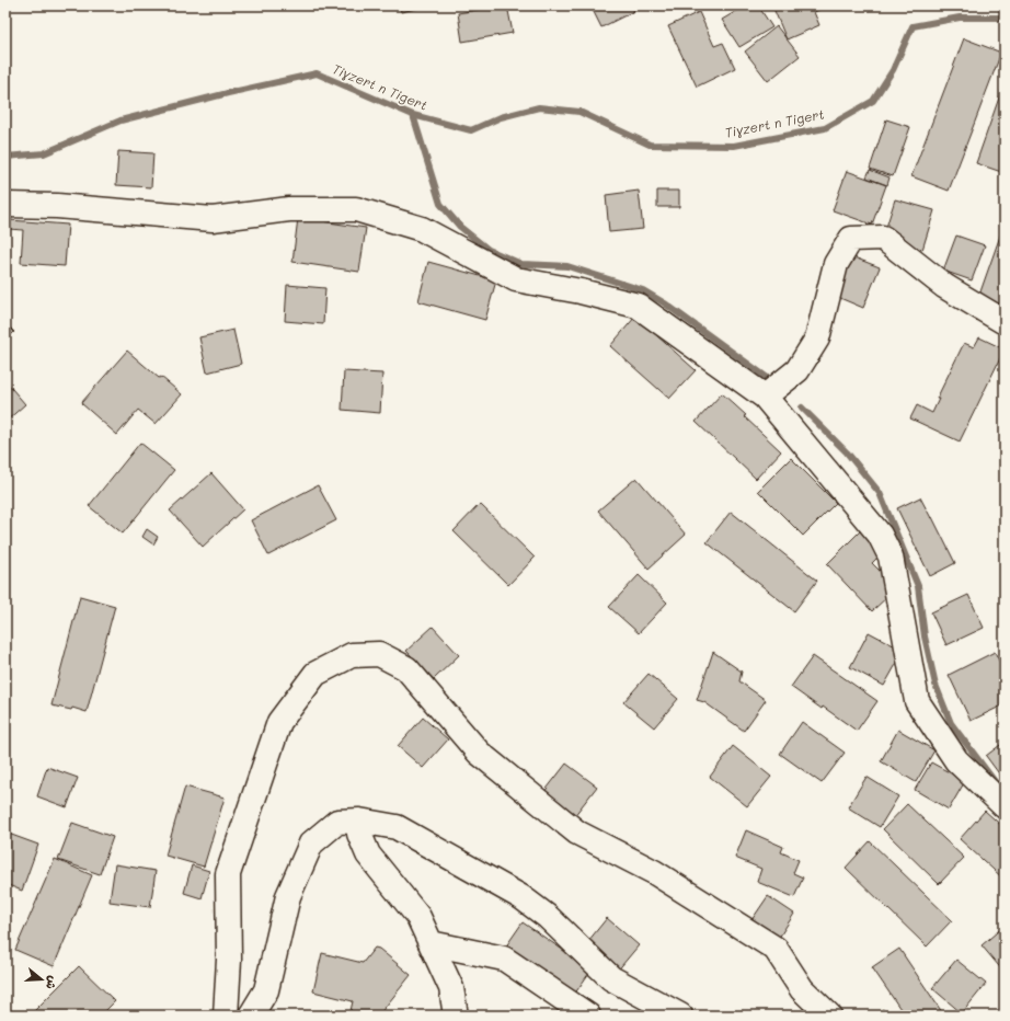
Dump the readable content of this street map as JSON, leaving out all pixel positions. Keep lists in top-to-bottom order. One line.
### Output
{"water":["Tiɣzert n Tigert"],"north":"right"}
